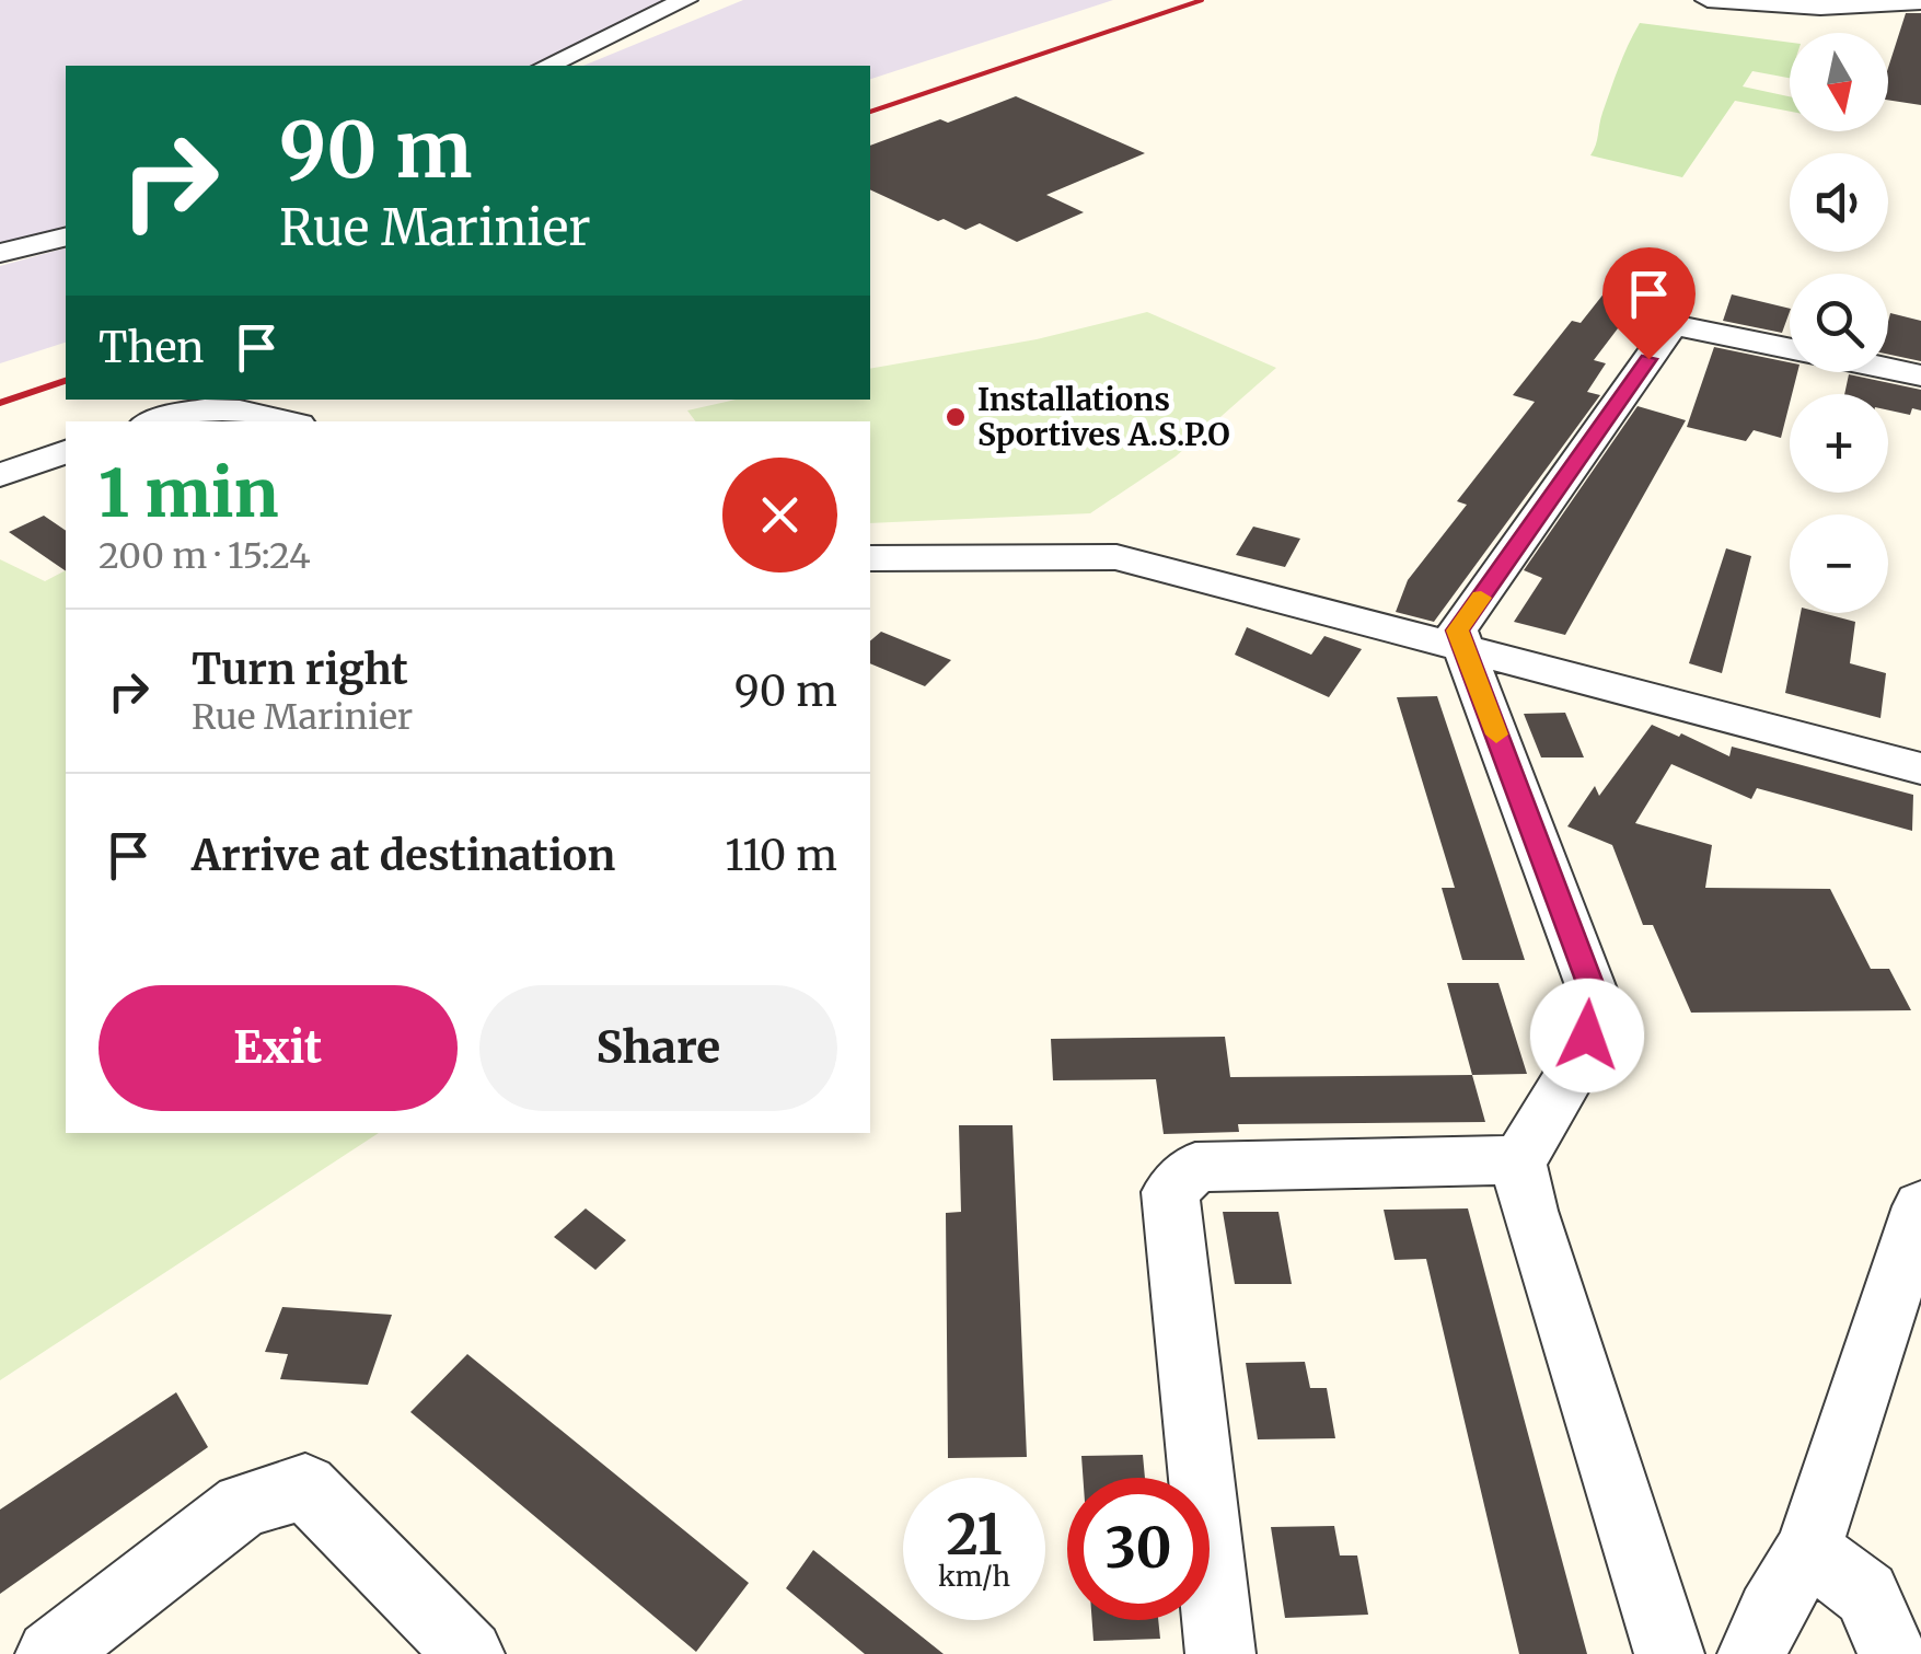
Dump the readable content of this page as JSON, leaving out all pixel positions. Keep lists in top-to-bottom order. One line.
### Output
{"places":["Installations Sportives A.S.P.O"],"north":"bottom","page":{"map_buttons":["+","−"],"turn":["90 m","Rue Marinier"],"then":"Then","heading":["1 min","200 m · 15:24"],"list":[{"name":"Turn right","note":"Rue Marinier","value":"90 m"},{"name":"Arrive at destination","value":"110 m"}],"buttons":["Exit","Share"],"speed":"21 km/h","limit":"30"}}
